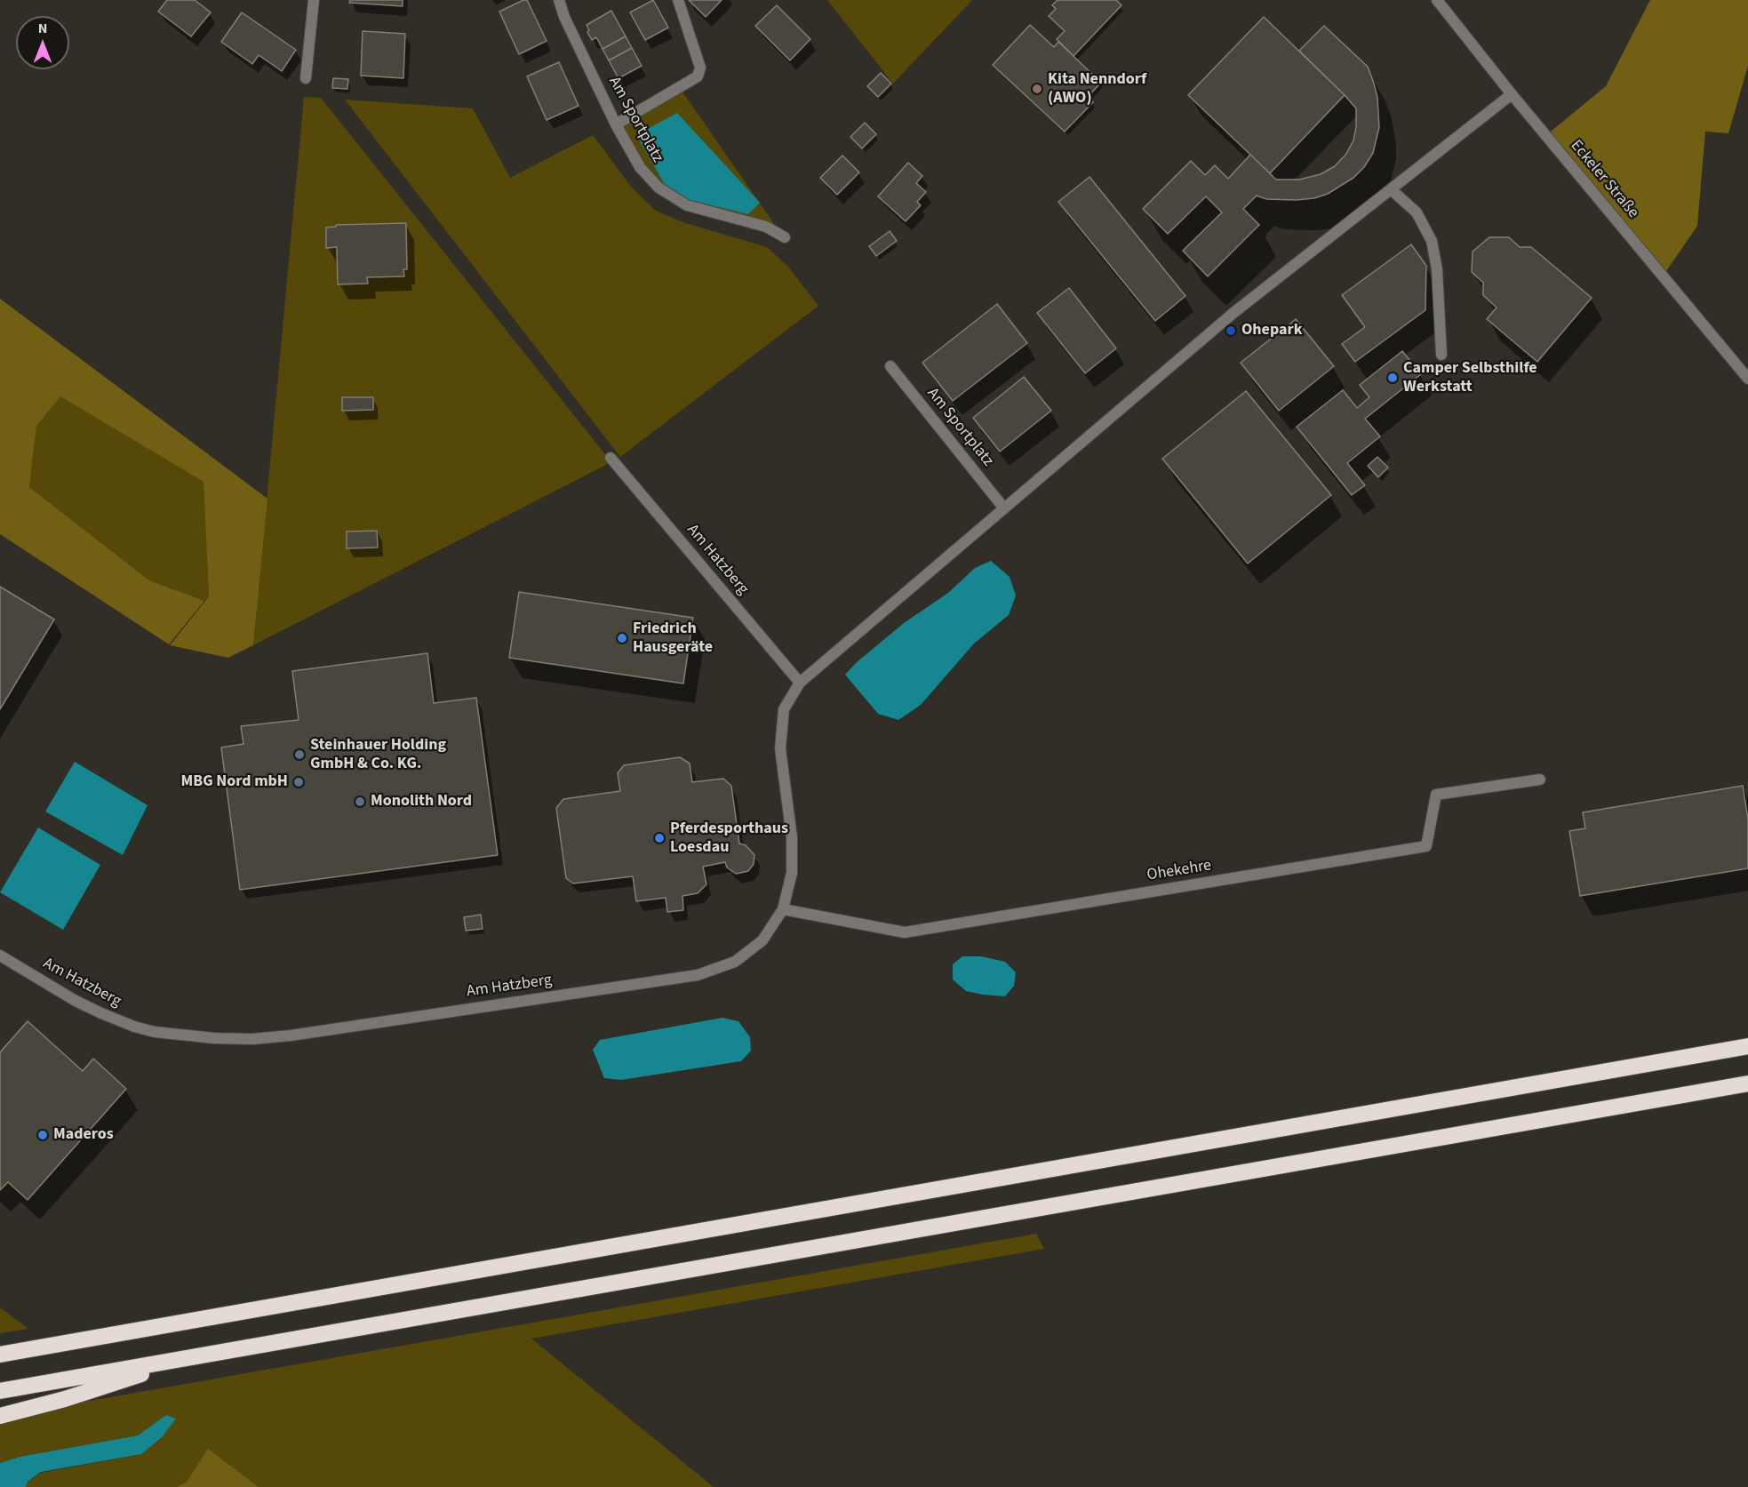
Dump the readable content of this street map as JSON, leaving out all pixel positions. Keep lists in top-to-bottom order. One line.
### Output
{"streets":{"street":["Am Sportplatz","Eckeler Straße","Am Hatzberg","Ohekehre"]},"crossings":[["Am Sportplatz","Am Hatzberg"],["Am Hatzberg","Ohekehre"]],"places":["Kita Nenndorf (AWO)","Ohepark","Camper Selbsthilfe Werkstatt","Friedrich Hausgeräte","Steinhauer Holding GmbH & Co. KG.","MBG Nord mbH","Monolith Nord","Pferdesporthaus Loesdau","Maderos"],"north":"top"}
